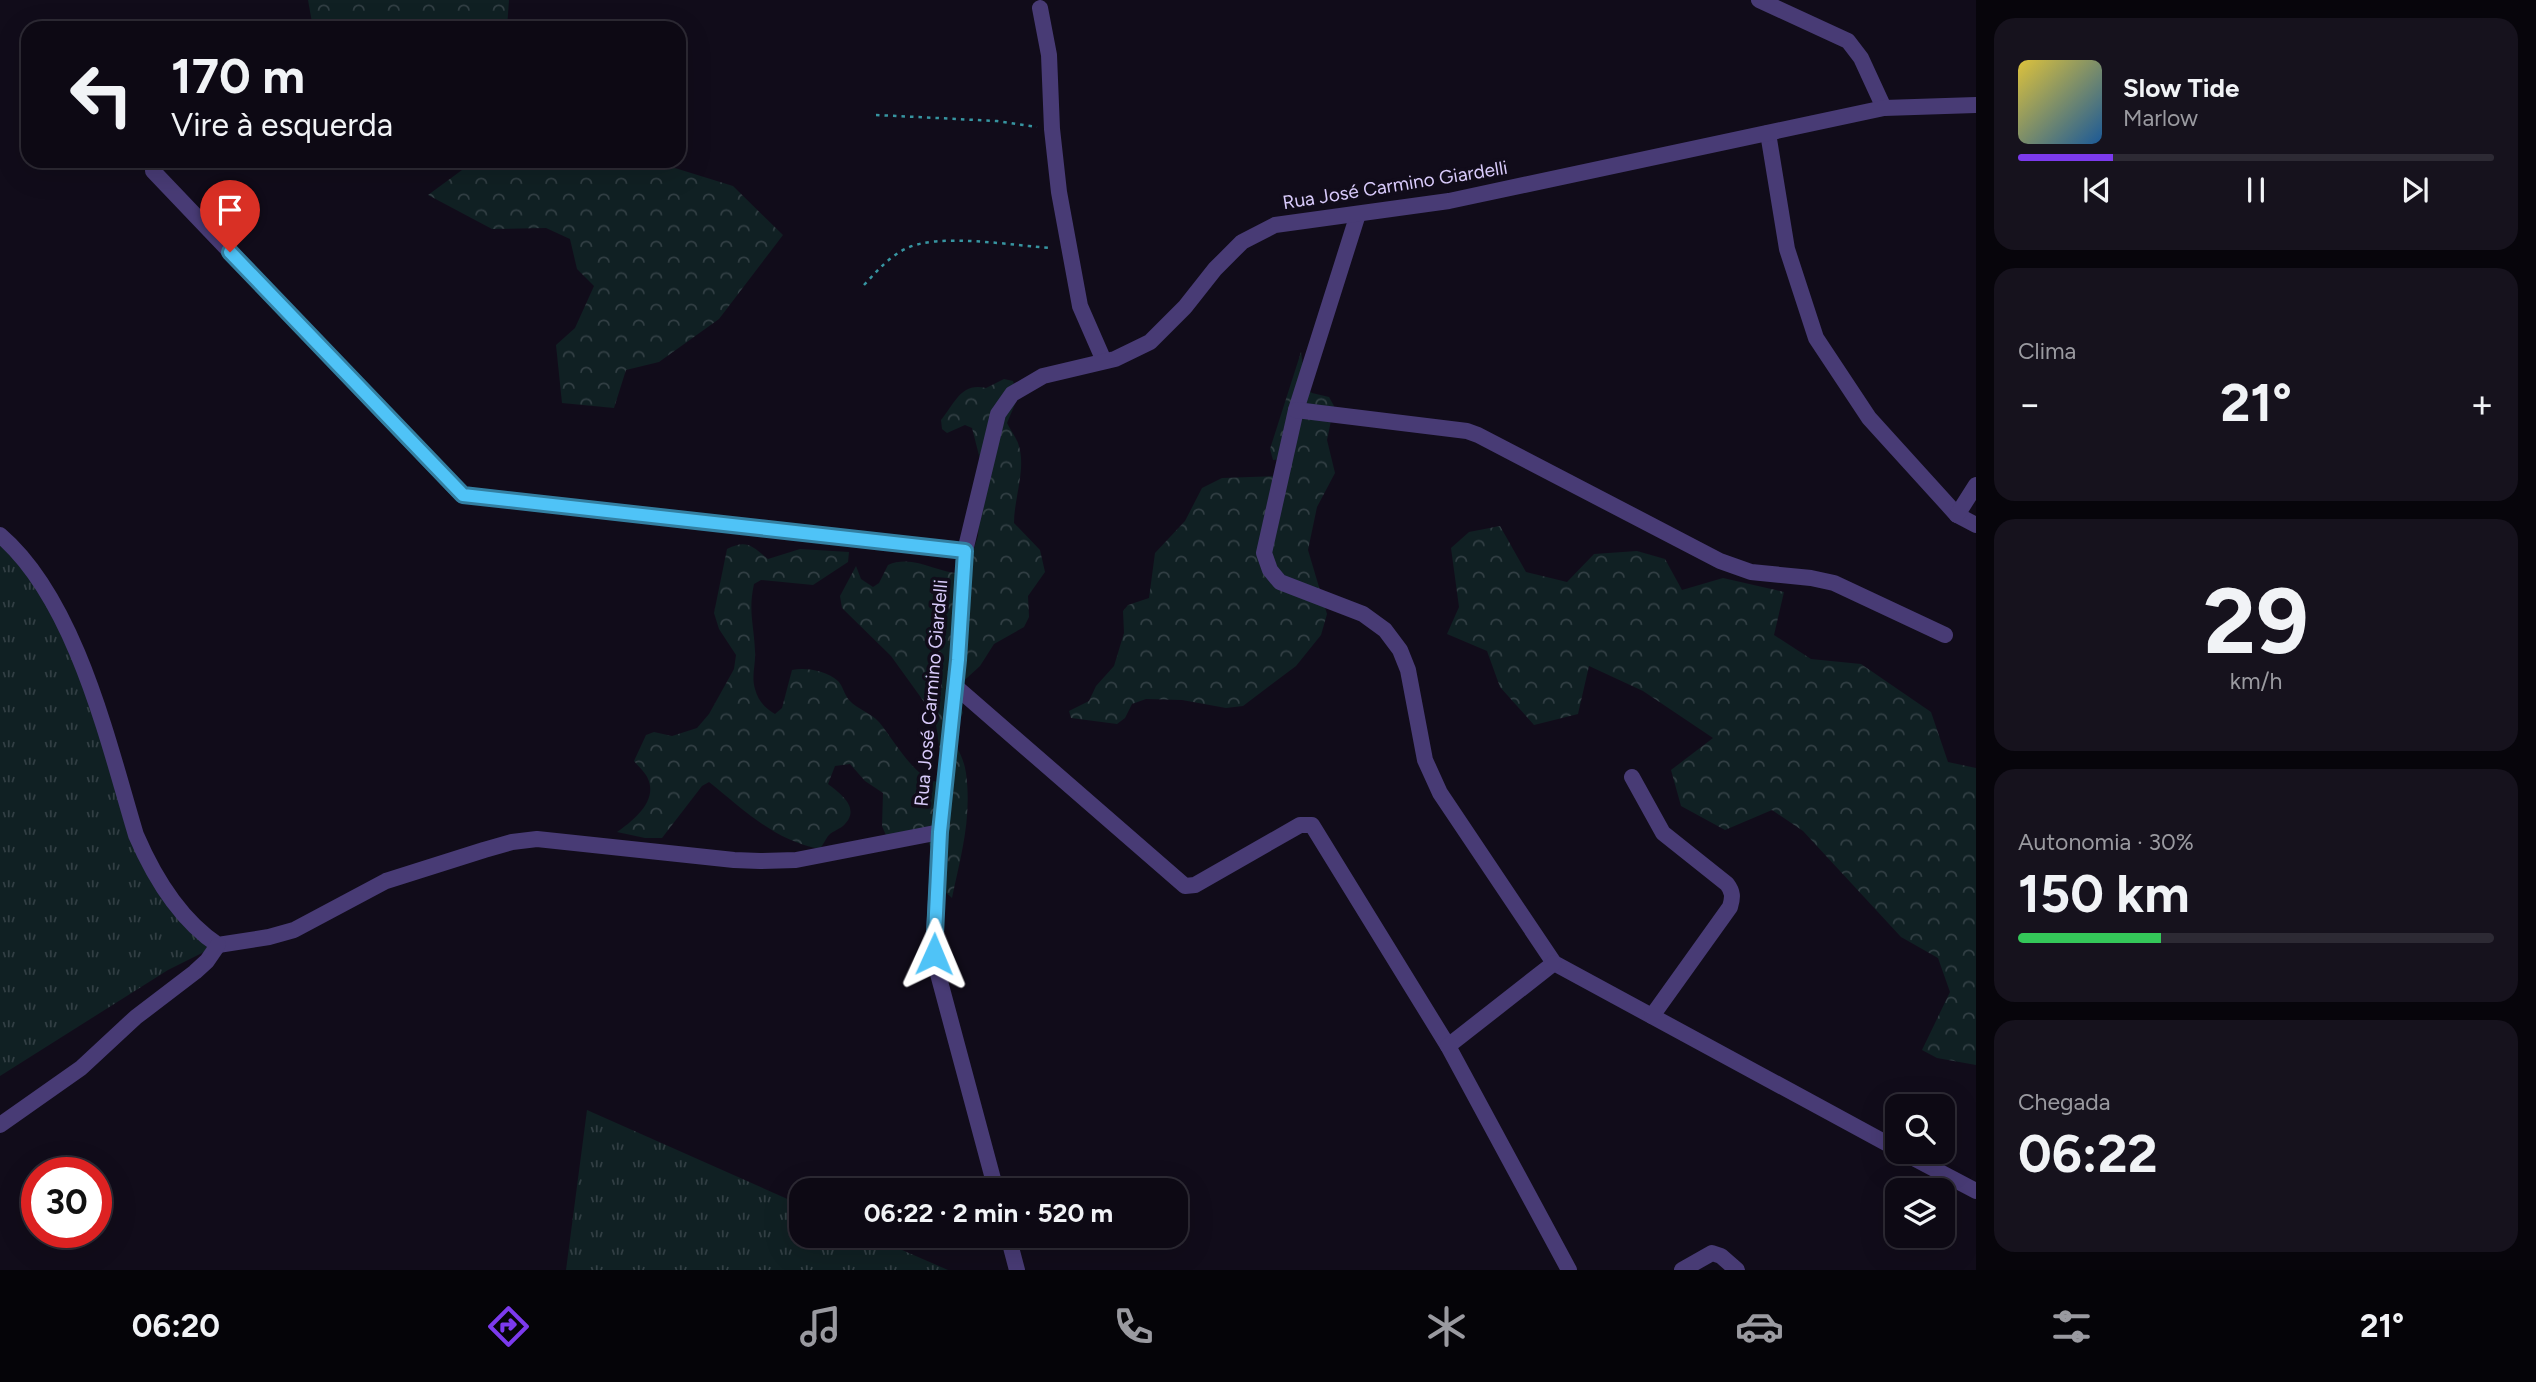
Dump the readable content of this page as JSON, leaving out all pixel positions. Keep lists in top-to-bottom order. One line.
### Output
{"streets":{"street":["Rua José Carmino Giardelli"]},"page":{"turn":["170 m","Vire à esquerda"],"song":["Slow Tide","Marlow"],"tile":["Clima",["29","km/h"],["Autonomia · 30%","150 km"],["Chegada","06:22"]],"heat":["−","21°","+"],"limit":"30","trip":"06:22 · 2 min · 520 m","tabs":["06:20","21°"]}}
